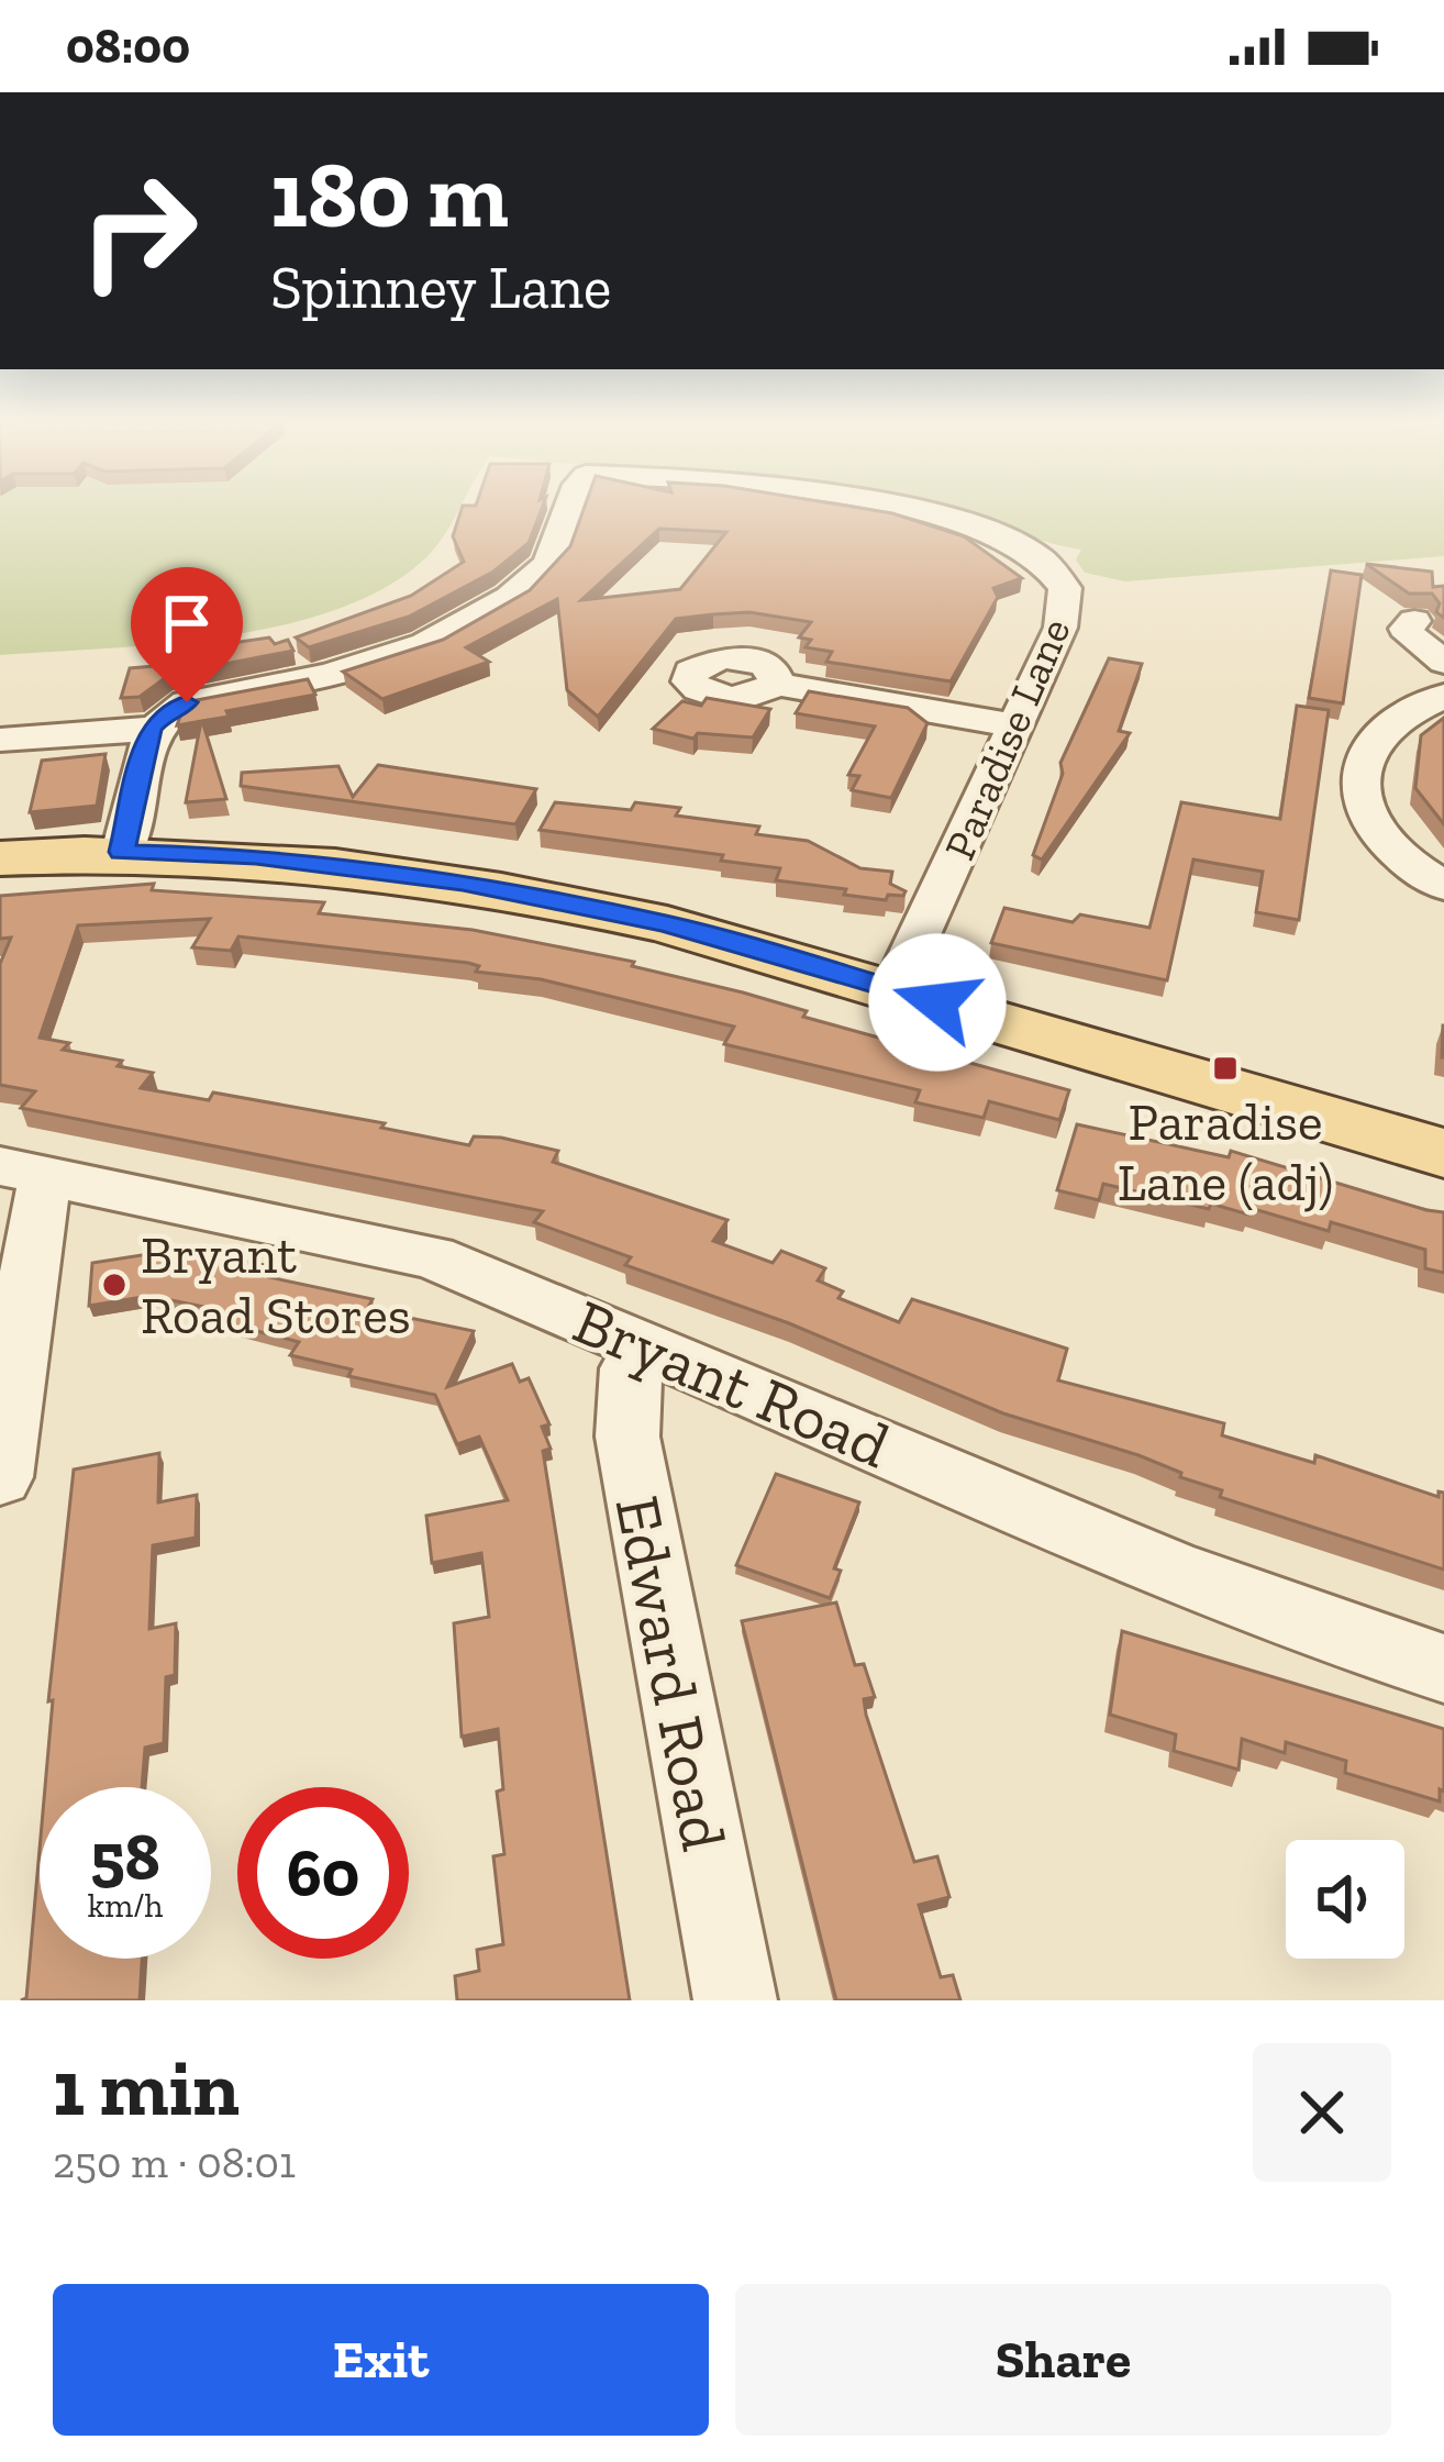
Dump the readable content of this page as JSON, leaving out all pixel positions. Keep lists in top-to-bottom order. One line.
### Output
{"streets":{"street":["Paradise Lane","Bryant Road","Edward Road"]},"crossings":[["Bryant Road","Edward Road"]],"places":{"transit":["Paradise Lane (adj)"],"other":["Bryant Road Stores"]},"page":{"status":"08:00","turn":["180 m","Spinney Lane"],"speed":"58 km/h","limit":"60","heading":["1 min","250 m · 08:01"],"buttons":["Exit","Share"]}}
